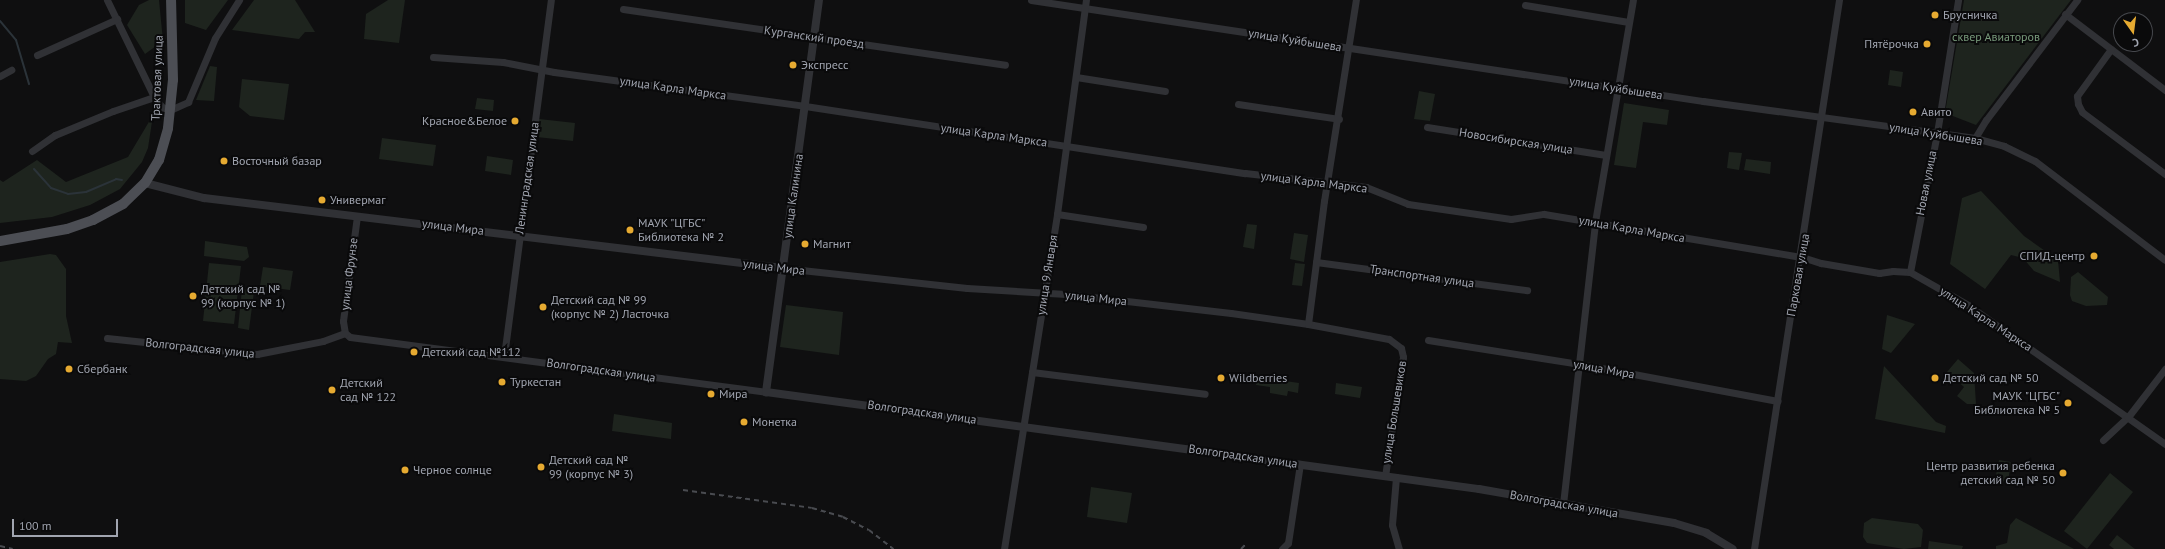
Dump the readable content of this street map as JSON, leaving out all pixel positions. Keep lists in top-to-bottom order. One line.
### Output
{"streets":{"main road":["Трактовая улица"],"street":["Курганский проезд","улица Куйбышева","улица Карла Маркса","Новосибирская улица","Ленинградская улица","Новая улица","улица Калинина","улица Мира","улица Фрунзе","улица 9 Января","Парковая улица","Транспортная улица","Волгоградская улица","улица Большевиков"]},"crossings":[["Курганский проезд","улица Калинина"],["улица Куйбышева","Новая улица"],["улица Куйбышева","улица 9 Января"],["улица Куйбышева","Парковая улица"],["Трактовая улица","улица Мира"],["улица Карла Маркса","Ленинградская улица"],["улица Карла Маркса","Новая улица"],["улица Карла Маркса","улица Калинина"],["улица Карла Маркса","улица 9 Января"],["улица Карла Маркса","Парковая улица"],["Ленинградская улица","улица Мира"],["Ленинградская улица","Волгоградская улица"],["улица Калинина","улица Мира"],["улица Калинина","Волгоградская улица"],["улица Мира","улица Фрунзе"],["улица Мира","улица 9 Января"],["улица Мира","Парковая улица"],["улица Мира","улица Большевиков"],["улица Фрунзе","Волгоградская улица"],["улица 9 Января","Волгоградская улица"],["Волгоградская улица","улица Большевиков"]],"parks":["сквер Авиаторов"],"places":["Брусничка","Пятёрочка","Экспресс","Авито","Красное&Белое","Восточный базар","Универмаг","МАУК \"ЦГБС\" Библиотека № 2","Магнит","СПИД-центр","Детский сад № 99 (корпус № 1)","Детский сад № 99 (корпус № 2) Ласточка","Детский сад №112","Сбербанк","Wildberries","Детский сад № 50","Туркестан","Детский сад № 122","Мира","МАУК \"ЦГБС\" Библиотека № 5","Монетка","Детский сад № 99 (корпус № 3)","Черное солнце","Центр развития ребенка детский сад № 50"],"scale_bar":"100 m","north":"bottom"}
